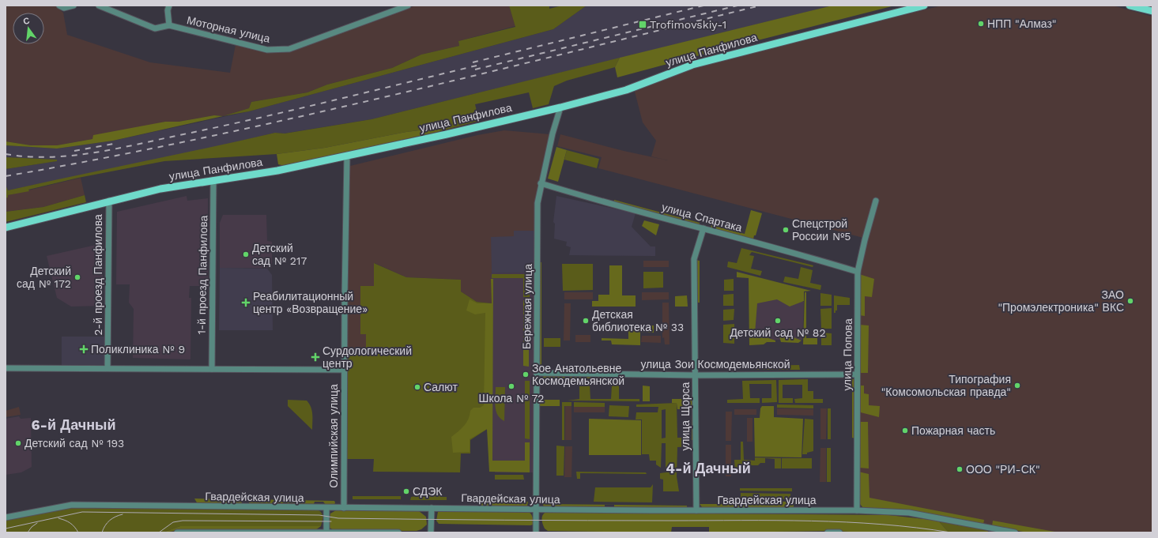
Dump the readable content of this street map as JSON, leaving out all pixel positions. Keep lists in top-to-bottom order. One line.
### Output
{"streets":{"main road":["улица Панфилова"],"street":["Моторная улица","улица Спартака","2-й проезд Панфилова","1-й проезд Панфилова","Бережная улица","улица Попова","улица Зои Космодемьянской","улица Щорса","Олимпийская улица","Гвардейская улица"]},"crossings":[["улица Панфилова","2-й проезд Панфилова"],["улица Панфилова","1-й проезд Панфилова"],["улица Панфилова","Бережная улица"],["улица Панфилова","Олимпийская улица"],["улица Спартака","Бережная улица"],["улица Спартака","улица Попова"],["улица Спартака","улица Щорса"],["Бережная улица","улица Зои Космодемьянской"],["Бережная улица","Гвардейская улица"],["улица Попова","улица Зои Космодемьянской"],["улица Попова","Гвардейская улица"],["улица Зои Космодемьянской","улица Щорса"],["улица Щорса","Гвардейская улица"],["Олимпийская улица","Гвардейская улица"]],"districts":["6-й Дачный","4-й Дачный"],"places":{"other":["НПП \"Алмаз\"","Спецстрой России №5","Детский сад № 217","Детский сад № 172","ЗАО \"Промэлектроника\" ВКС","Детская библиотека № 33","Детский сад № 82","Зое Анатольевне Космодемьянской","Типография \"Комсомольская правда\"","Школа № 72","Салют","Пожарная часть","Детский сад № 193","ООО \"РИ-СК\"","СДЭК"],"transit":["Trofimovskiy-1"],"health":["Реабилитационный центр «Возвращение»","Поликлиника № 9","Сурдологический центр"]},"north":"top"}
